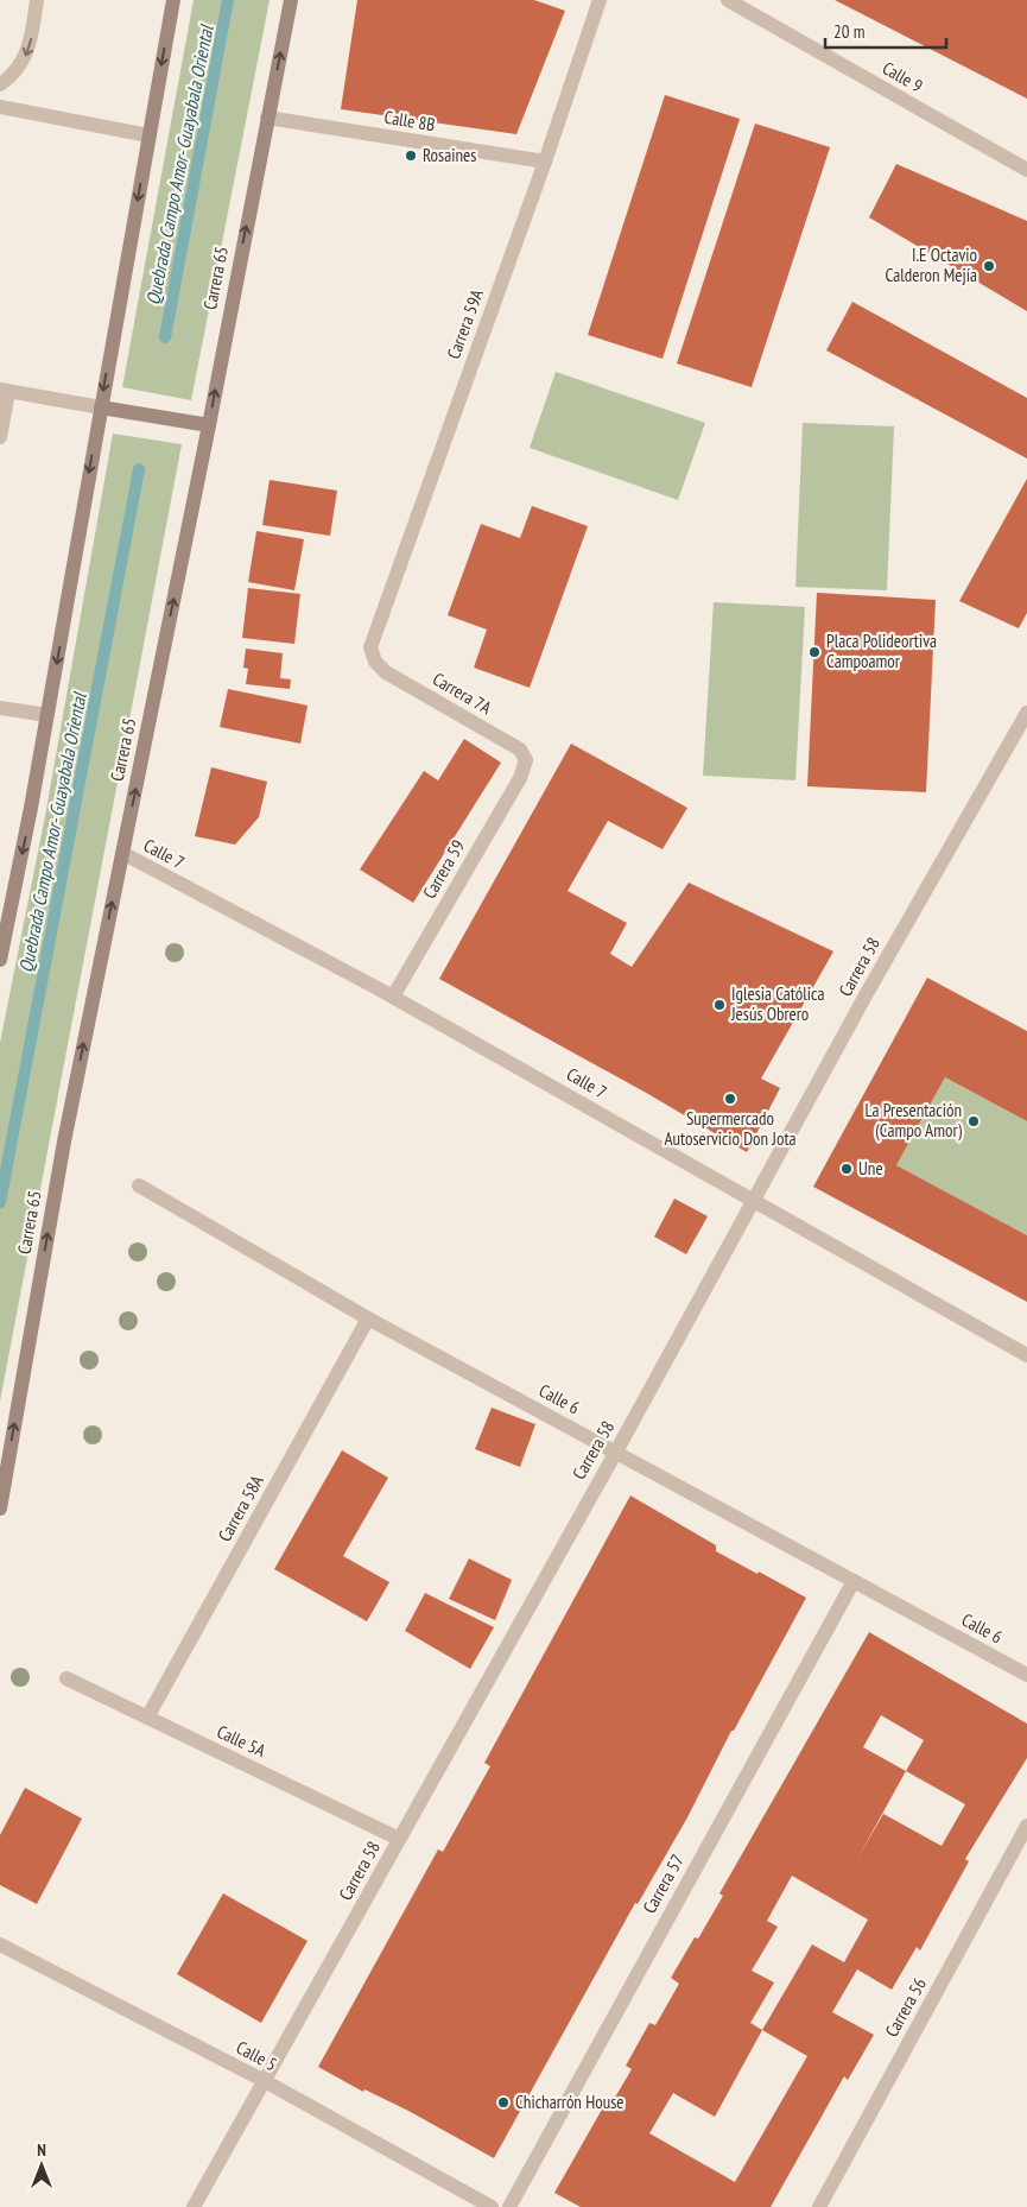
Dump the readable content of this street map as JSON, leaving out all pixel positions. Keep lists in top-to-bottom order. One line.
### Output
{"streets":{"main road":["Carrera 65"],"street":["Calle 9","Calle 8B","Carrera 59A","Carrera 7A","Calle 7","Carrera 59","Carrera 58","Calle 6","Carrera 58A","Calle 5A","Carrera 57","Carrera 56","Calle 5"]},"crossings":[["Calle 8B","Carrera 65"],["Calle 8B","Carrera 59A"],["Carrera 65","Calle 7"],["Carrera 59A","Carrera 7A"],["Carrera 7A","Carrera 59"],["Calle 7","Carrera 59"],["Calle 7","Carrera 58"],["Carrera 58","Calle 6"],["Carrera 58","Calle 5A"],["Carrera 58","Calle 5"],["Calle 6","Carrera 58A"],["Calle 6","Carrera 57"],["Carrera 58A","Calle 5A"]],"water":["Quebrada Campo Amor- Guayabala Oriental"],"places":["Rosaines","I.E Octavio Calderon Mejía","Placa Polideortiva Campoamor","Iglesia Católica Jesús Obrero","Supermercado Autoservicio Don Jota","La Presentación (Campo Amor)","Une","Chicharrón House"],"scale_bar":"20 m","north":"top"}
